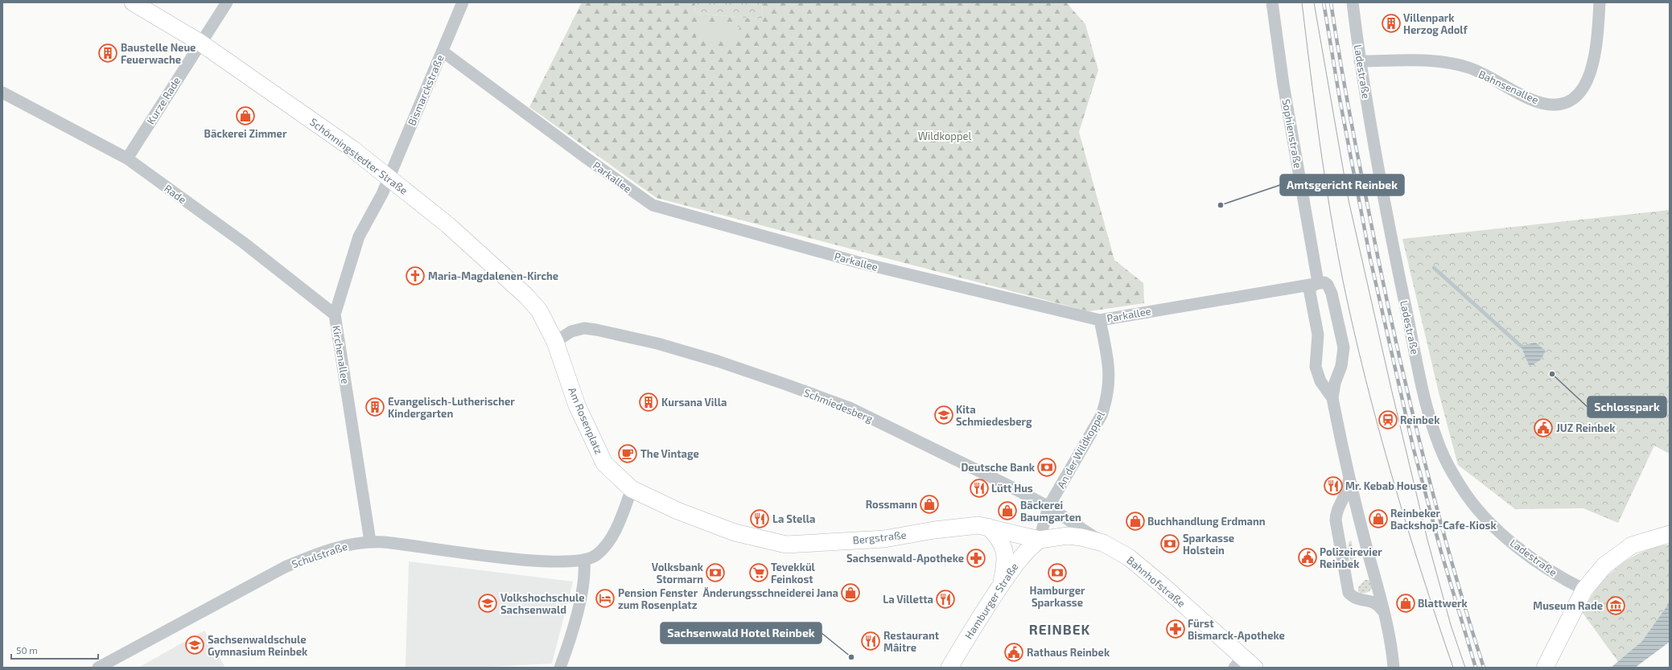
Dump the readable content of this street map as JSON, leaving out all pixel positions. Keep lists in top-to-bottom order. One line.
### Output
{"streets":{"main road":["Schönningstedter Straße","Am Rosenplatz","Bergstraße","Bahnhofstraße","Hamburger Straße"],"street":["Ladestraße","Bahnsenallee","Bismarckstraße","Kurze Rade","Sophienstraße","Parkallee","Rade","Kirchenallee","Schmiedesberg","An der Wildkoppel","Schulstraße"]},"crossings":[["Ladestraße","Bahnsenallee"],["Bismarckstraße","Schönningstedter Straße"],["Bismarckstraße","Parkallee"],["Bismarckstraße","Kirchenallee"],["Kurze Rade","Schönningstedter Straße"],["Kurze Rade","Rade"],["Sophienstraße","Parkallee"],["Schönningstedter Straße","Kirchenallee"],["Schönningstedter Straße","Schmiedesberg"],["Schönningstedter Straße","Am Rosenplatz"],["Parkallee","An der Wildkoppel"],["Rade","Kirchenallee"],["Kirchenallee","Schulstraße"],["Schmiedesberg","Am Rosenplatz"],["Schmiedesberg","An der Wildkoppel"],["Schmiedesberg","Bahnhofstraße"],["Am Rosenplatz","Bergstraße"],["An der Wildkoppel","Bergstraße"],["An der Wildkoppel","Bahnhofstraße"],["An der Wildkoppel","Hamburger Straße"],["Bergstraße","Bahnhofstraße"],["Bergstraße","Hamburger Straße"],["Bahnhofstraße","Hamburger Straße"]],"districts":["REINBEK"],"parks":["Wildkoppel"],"places":{"building":["Villenpark Herzog Adolf","Baustelle Neue Feuerwache","Kursana Villa","Evangelisch-Lutherischer Kindergarten"],"shop":["Bäckerei Zimmer","Rossmann","Bäckerei Baumgarten","Reinbeker Backshop-Cafe-Kiosk","Buchhandlung Erdmann","Änderungsschneiderei Jana","Blattwerk"],"other":["Amtsgericht Reinbek","Schlosspark","Sachsenwald Hotel Reinbek"],"church":["Maria-Magdalenen-Kirche"],"school or university":["Kita Schmiedesberg","Volkshochschule Sachsenwald","Sachsenwaldschule Gymnasium Reinbek"],"station":["Reinbek"],"public building":["JUZ Reinbek","Polizeirevier Reinbek","Rathaus Reinbek"],"cafe":["The Vintage"],"bank":["Deutsche Bank","Sparkasse Holstein","Volksbank Stormarn","Hamburger Sparkasse"],"restaurant":["Mr. Kebab House","Lütt Hus","La Stella","La Villetta","Restaurant Mâitre"],"pharmacy":["Sachsenwald-Apotheke","Fürst Bismarck-Apotheke"],"supermarket":["Tevekkül Feinkost"],"hotel":["Pension Fenster zum Rosenplatz"],"museum":["Museum Rade"]},"scale_bar":"50 m"}
